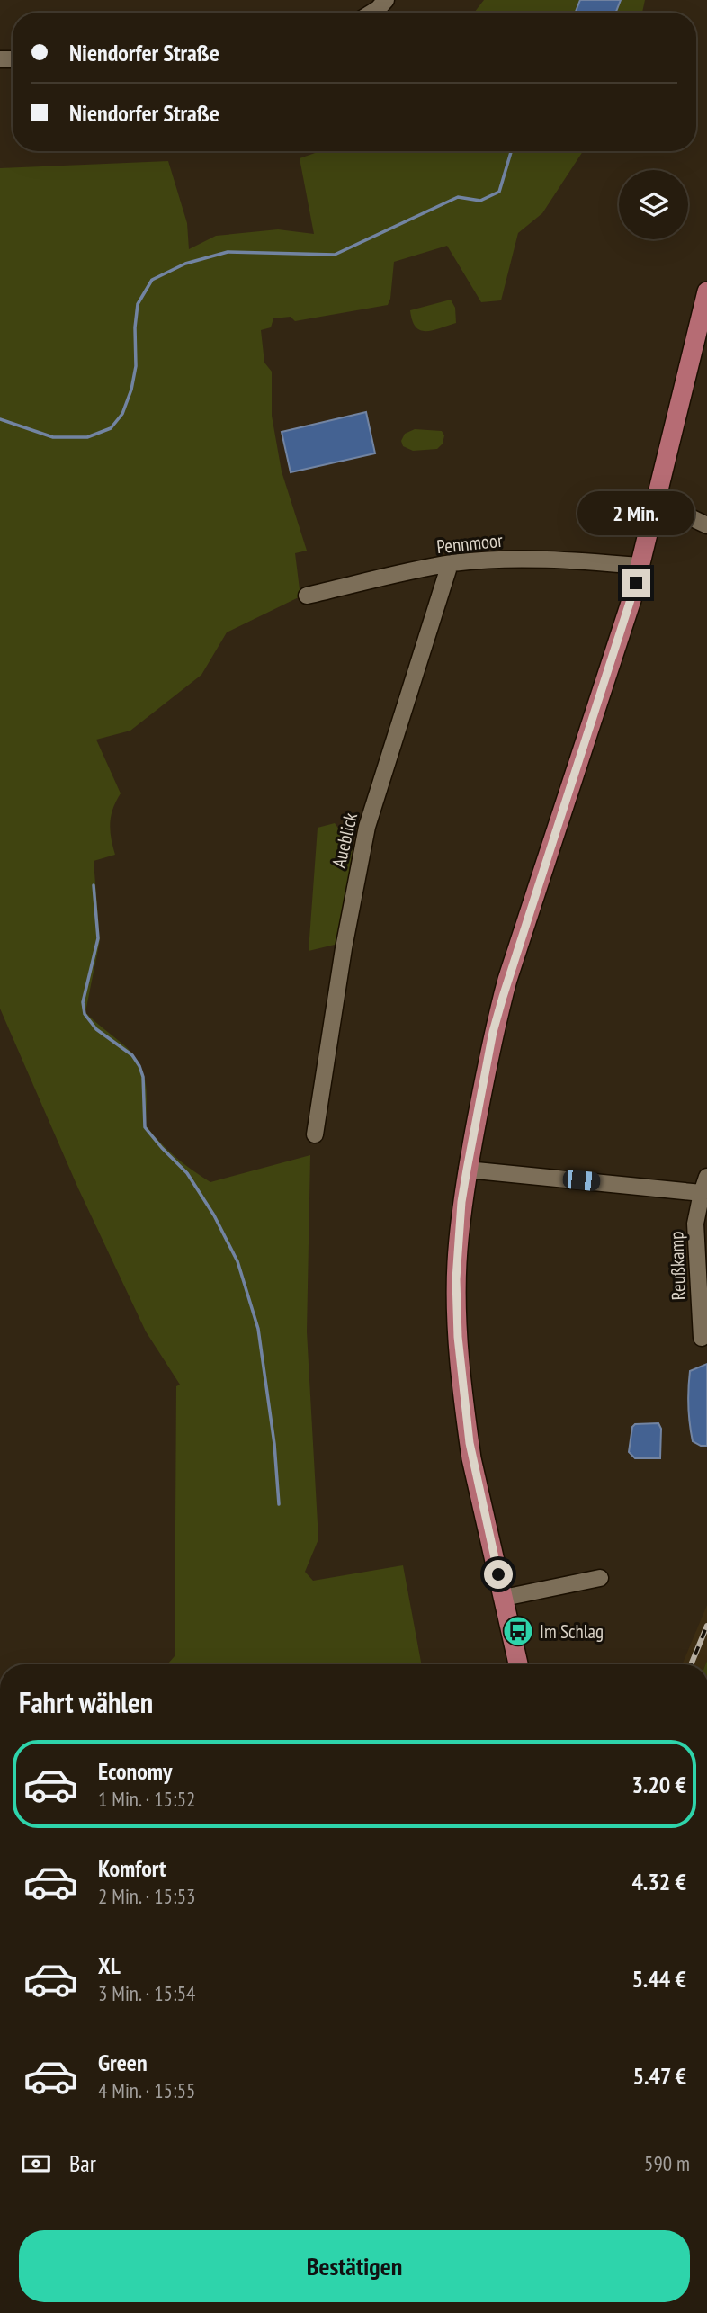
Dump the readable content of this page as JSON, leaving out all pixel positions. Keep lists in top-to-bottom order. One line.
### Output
{"streets":{"street":["Pennmoor","Aueblick","Reußkamp"]},"crossings":[["Pennmoor","Aueblick"]],"places":{"bus stop":["Im Schlag"]},"page":{"banner":["Niendorfer Straße","Niendorfer Straße"],"bubble":"2 Min.","heading":"Fahrt wählen","list":[{"name":"Economy","note":"1 Min. · 15:52","value":"3.20 €"},{"name":"Komfort","note":"2 Min. · 15:53","value":"4.32 €"},{"name":"XL","note":"3 Min. · 15:54","value":"5.44 €"},{"name":"Green","note":"4 Min. · 15:55","value":"5.47 €"}],"pay":["Bar","590 m"],"buttons":"Bestätigen"}}
